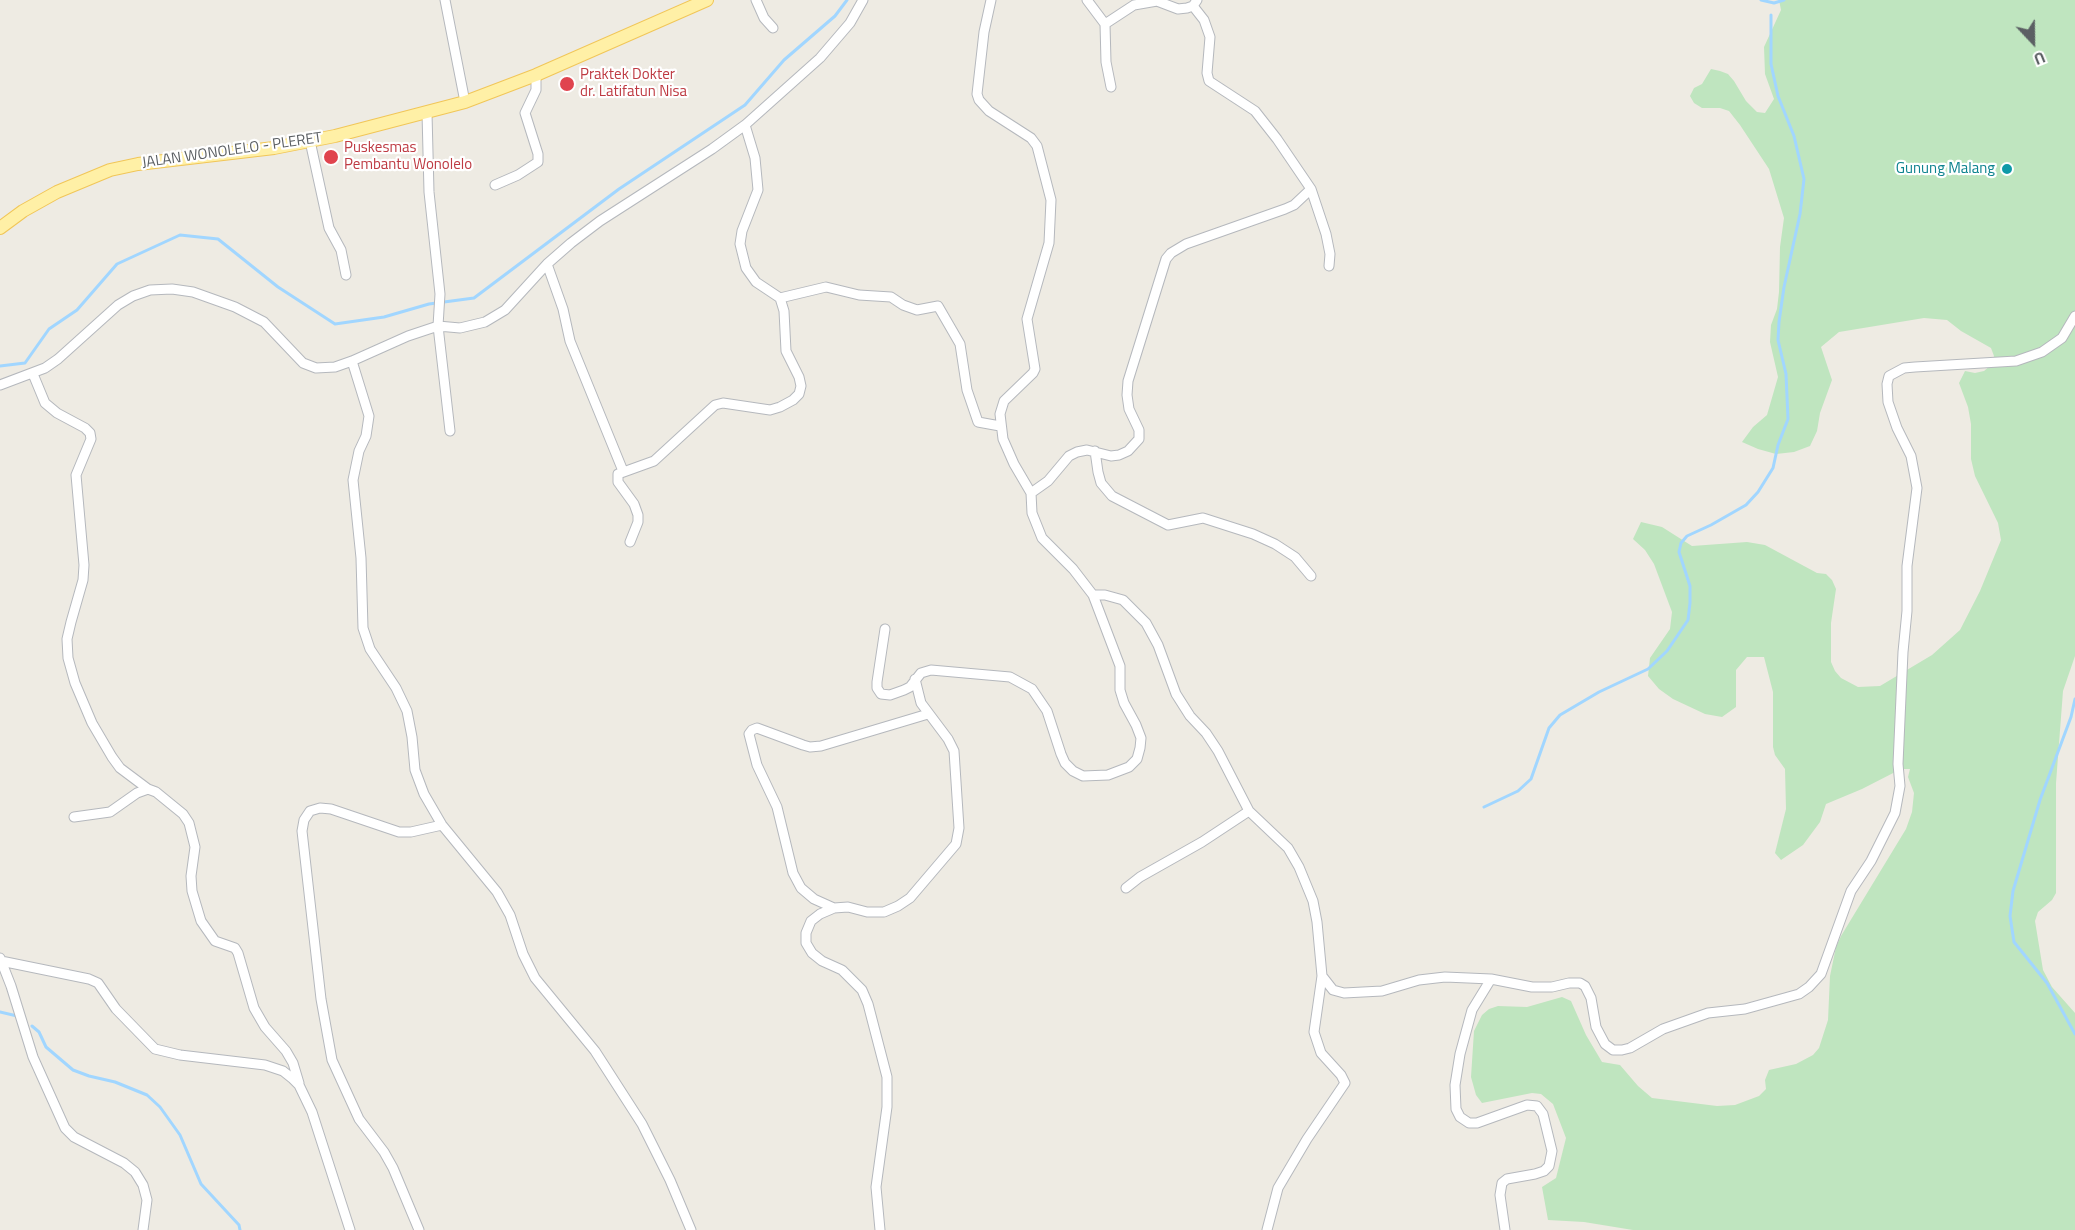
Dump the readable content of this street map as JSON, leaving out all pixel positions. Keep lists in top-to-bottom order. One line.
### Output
{"streets":{"main road":["JALAN WONOLELO - PLERET"]},"places":["Praktek Dokter dr. Latifatun Nisa","Puskesmas Pembantu Wonolelo","Gunung Malang"],"north":"bottom"}
